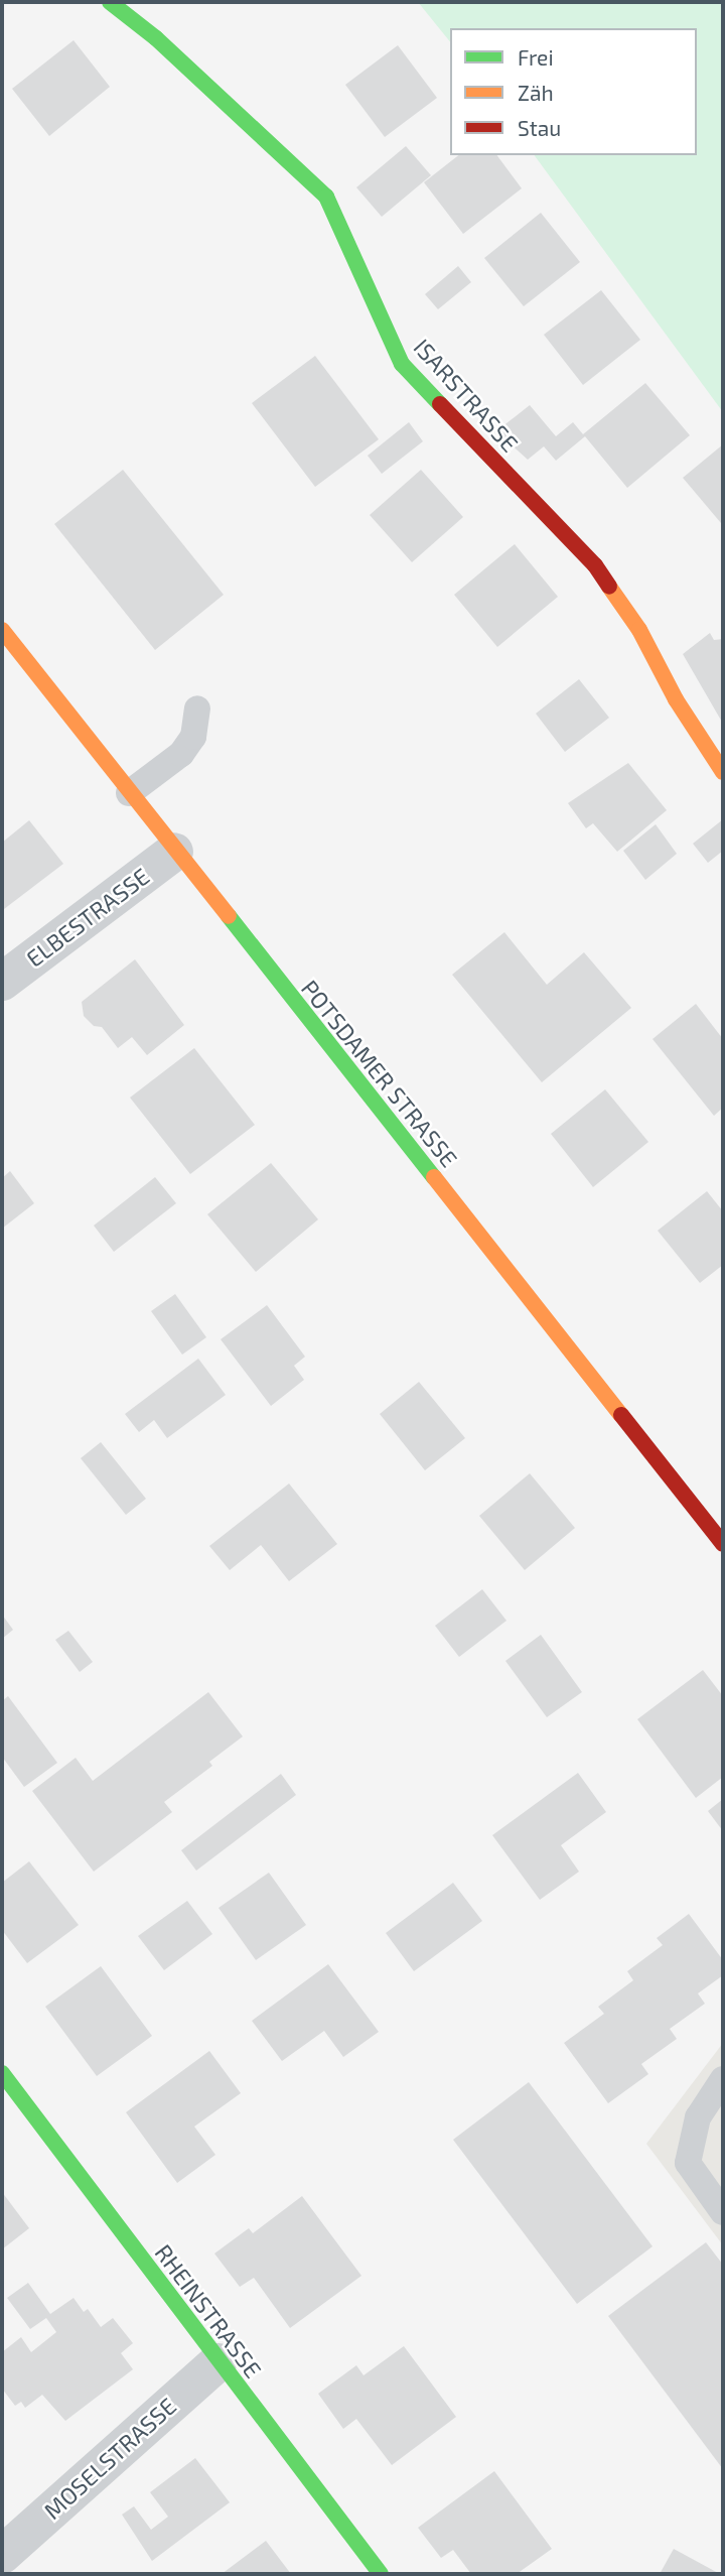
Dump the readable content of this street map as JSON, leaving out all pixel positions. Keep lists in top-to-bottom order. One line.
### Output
{"streets":{"street":["ISARSTRASSE","ELBESTRASSE","POTSDAMER STRASSE","RHEINSTRASSE","MOSELSTRASSE"]},"crossings":[["ELBESTRASSE","POTSDAMER STRASSE"],["RHEINSTRASSE","MOSELSTRASSE"]],"legend":["Frei","Zäh","Stau"]}
